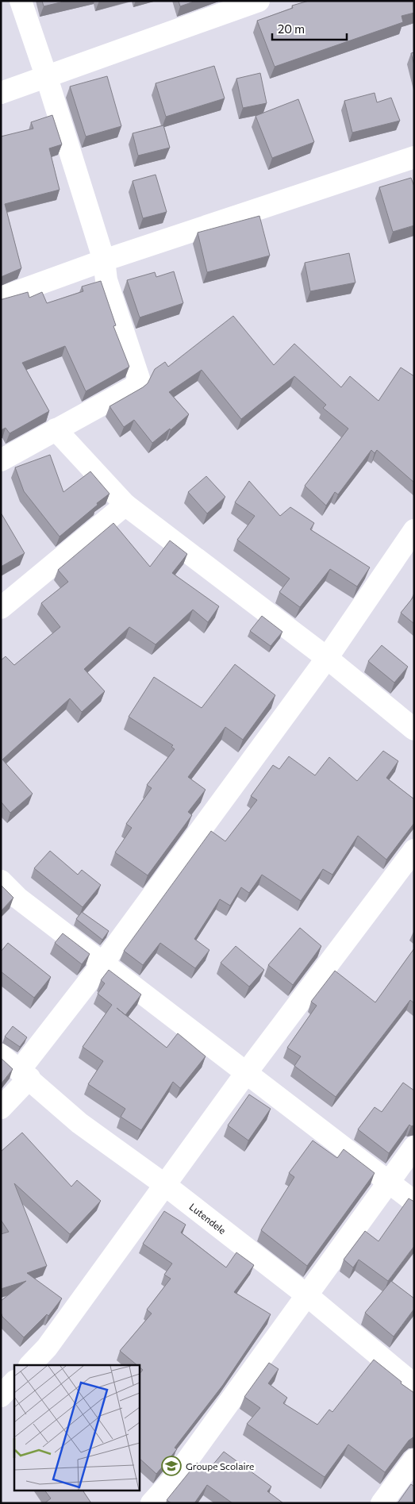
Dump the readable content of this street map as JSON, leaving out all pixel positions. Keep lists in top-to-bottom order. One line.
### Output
{"streets":{"street":["Lutendele"]},"places":{"school or university":["Groupe Scolaire"]},"scale_bar":"20 m"}
